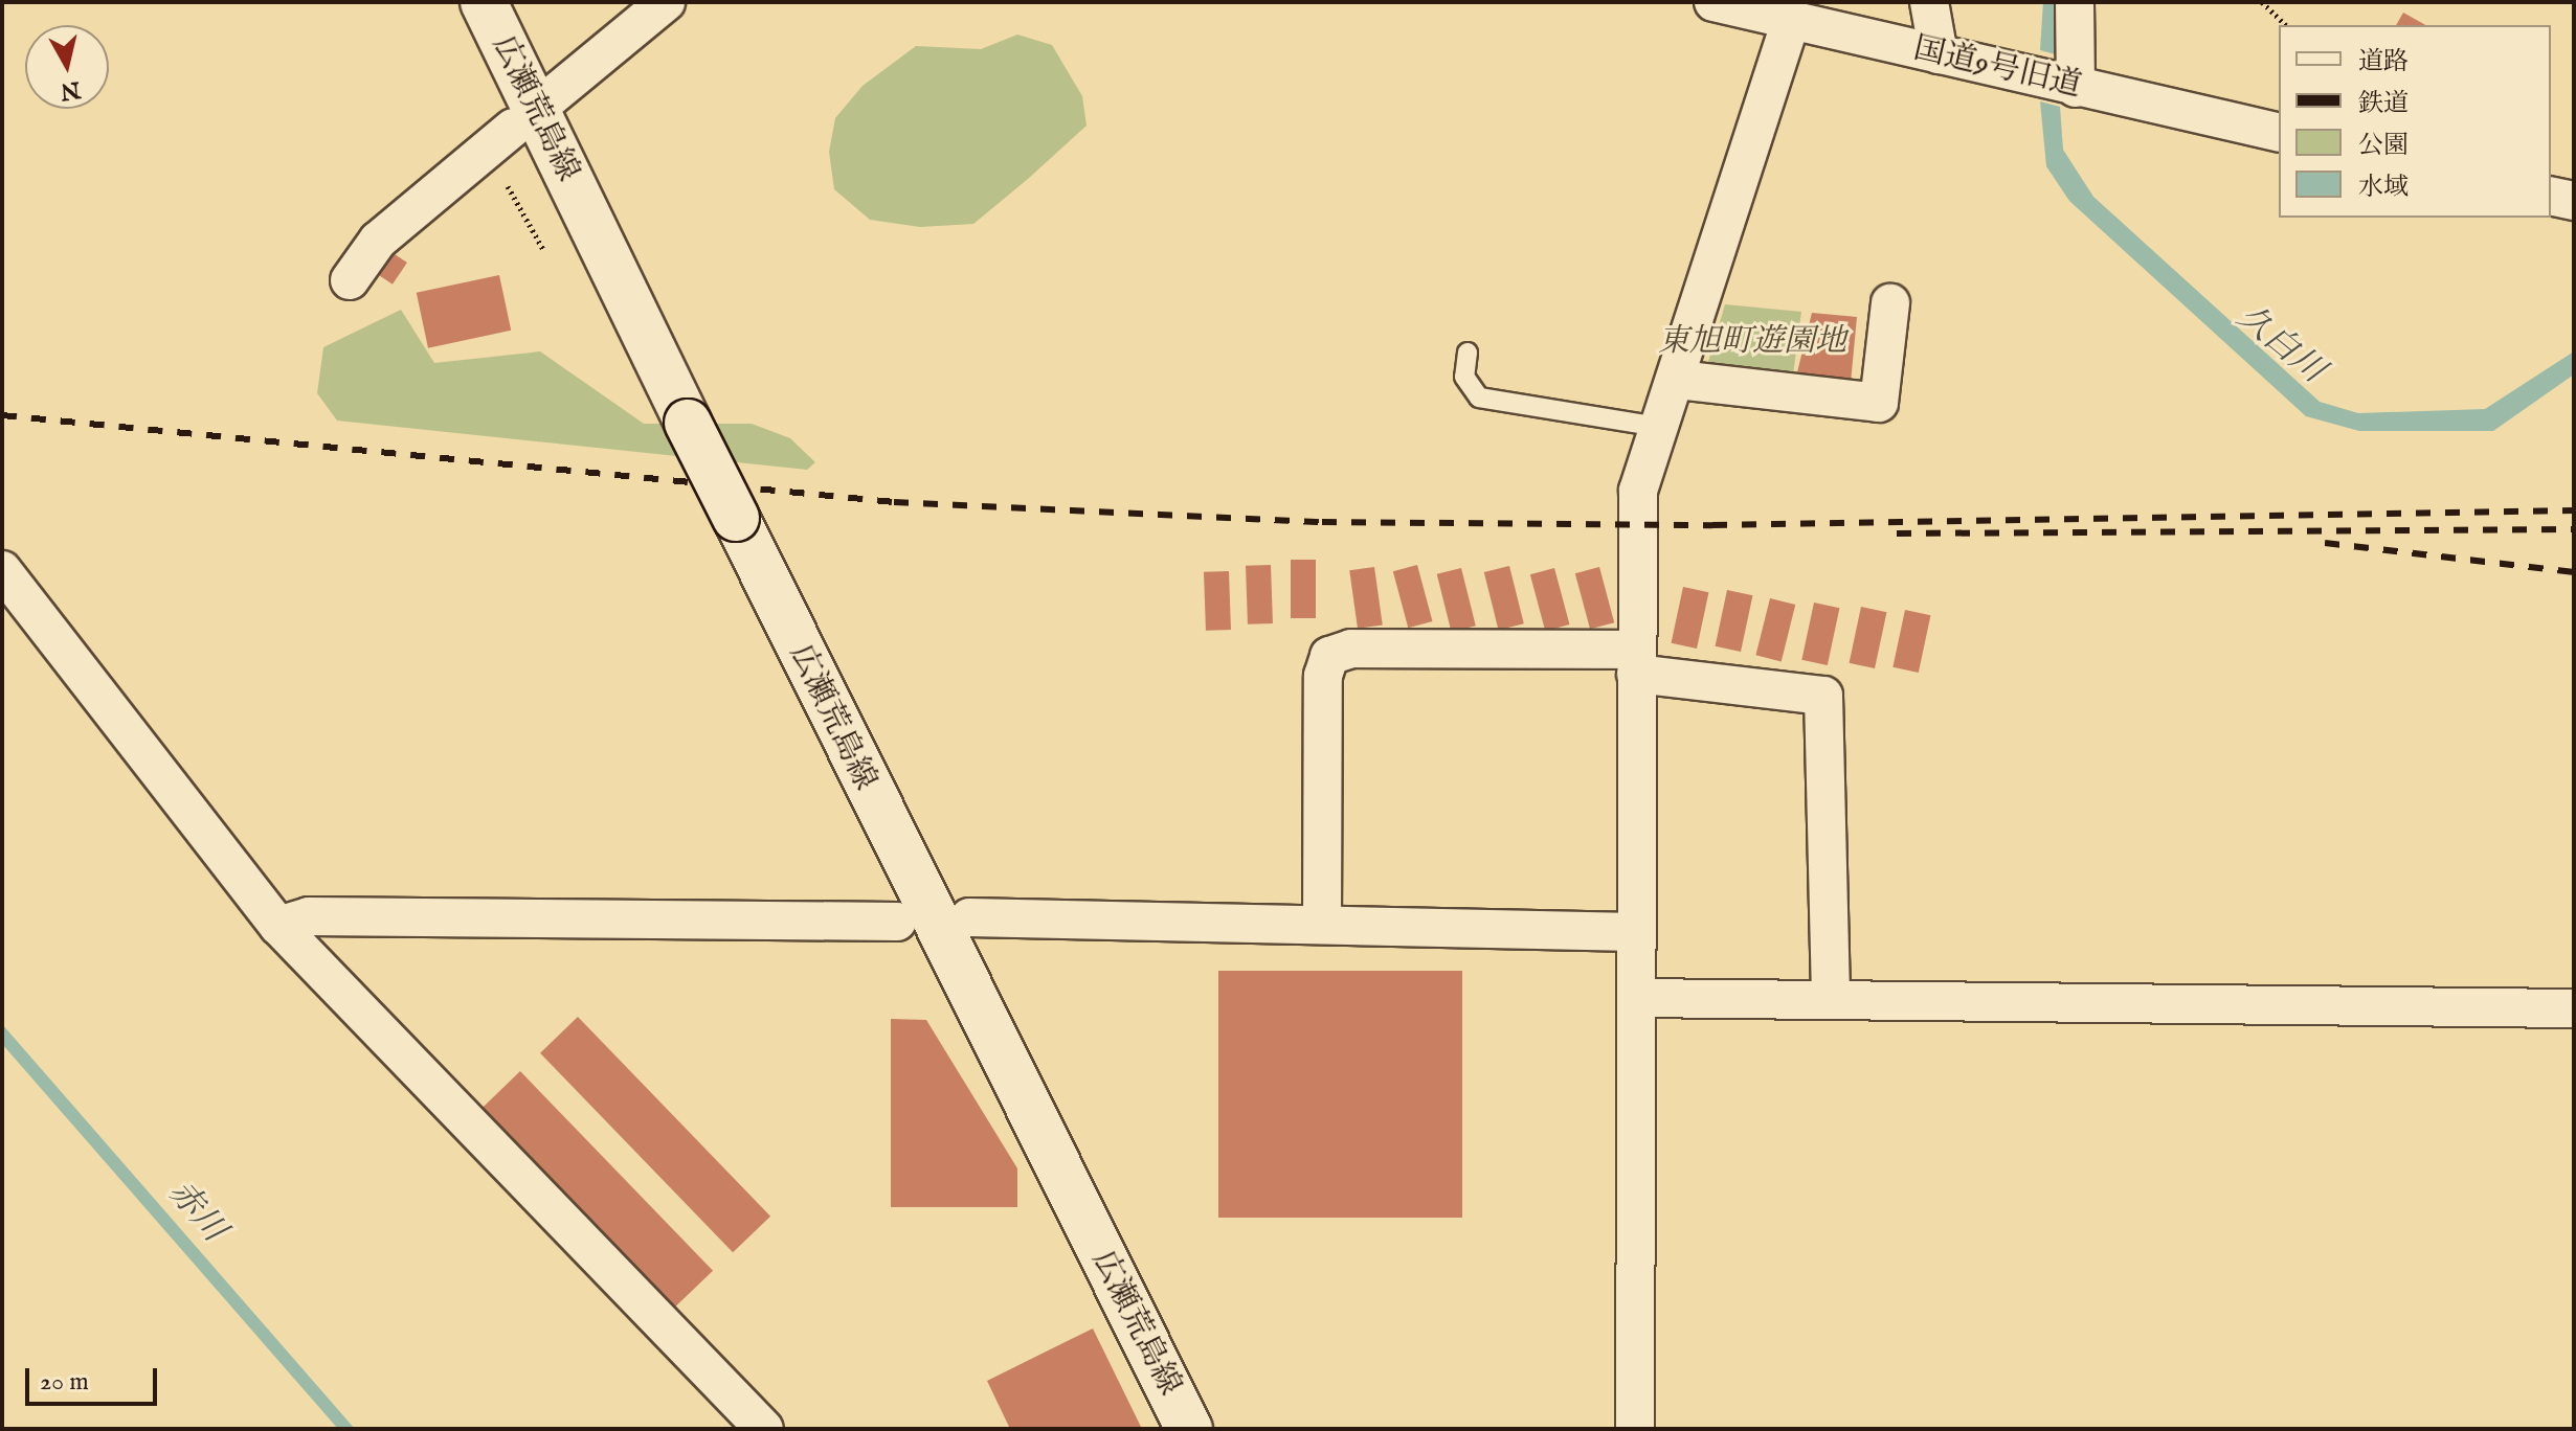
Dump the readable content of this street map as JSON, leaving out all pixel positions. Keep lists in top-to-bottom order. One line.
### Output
{"streets":{"main road":["広瀬荒島線"],"street":["国道9号旧道"]},"water":["久白川","赤川"],"parks":["東旭町遊園地"],"legend":["道路","鉄道","公園","水域"],"scale_bar":"20 m","north":"bottom"}
